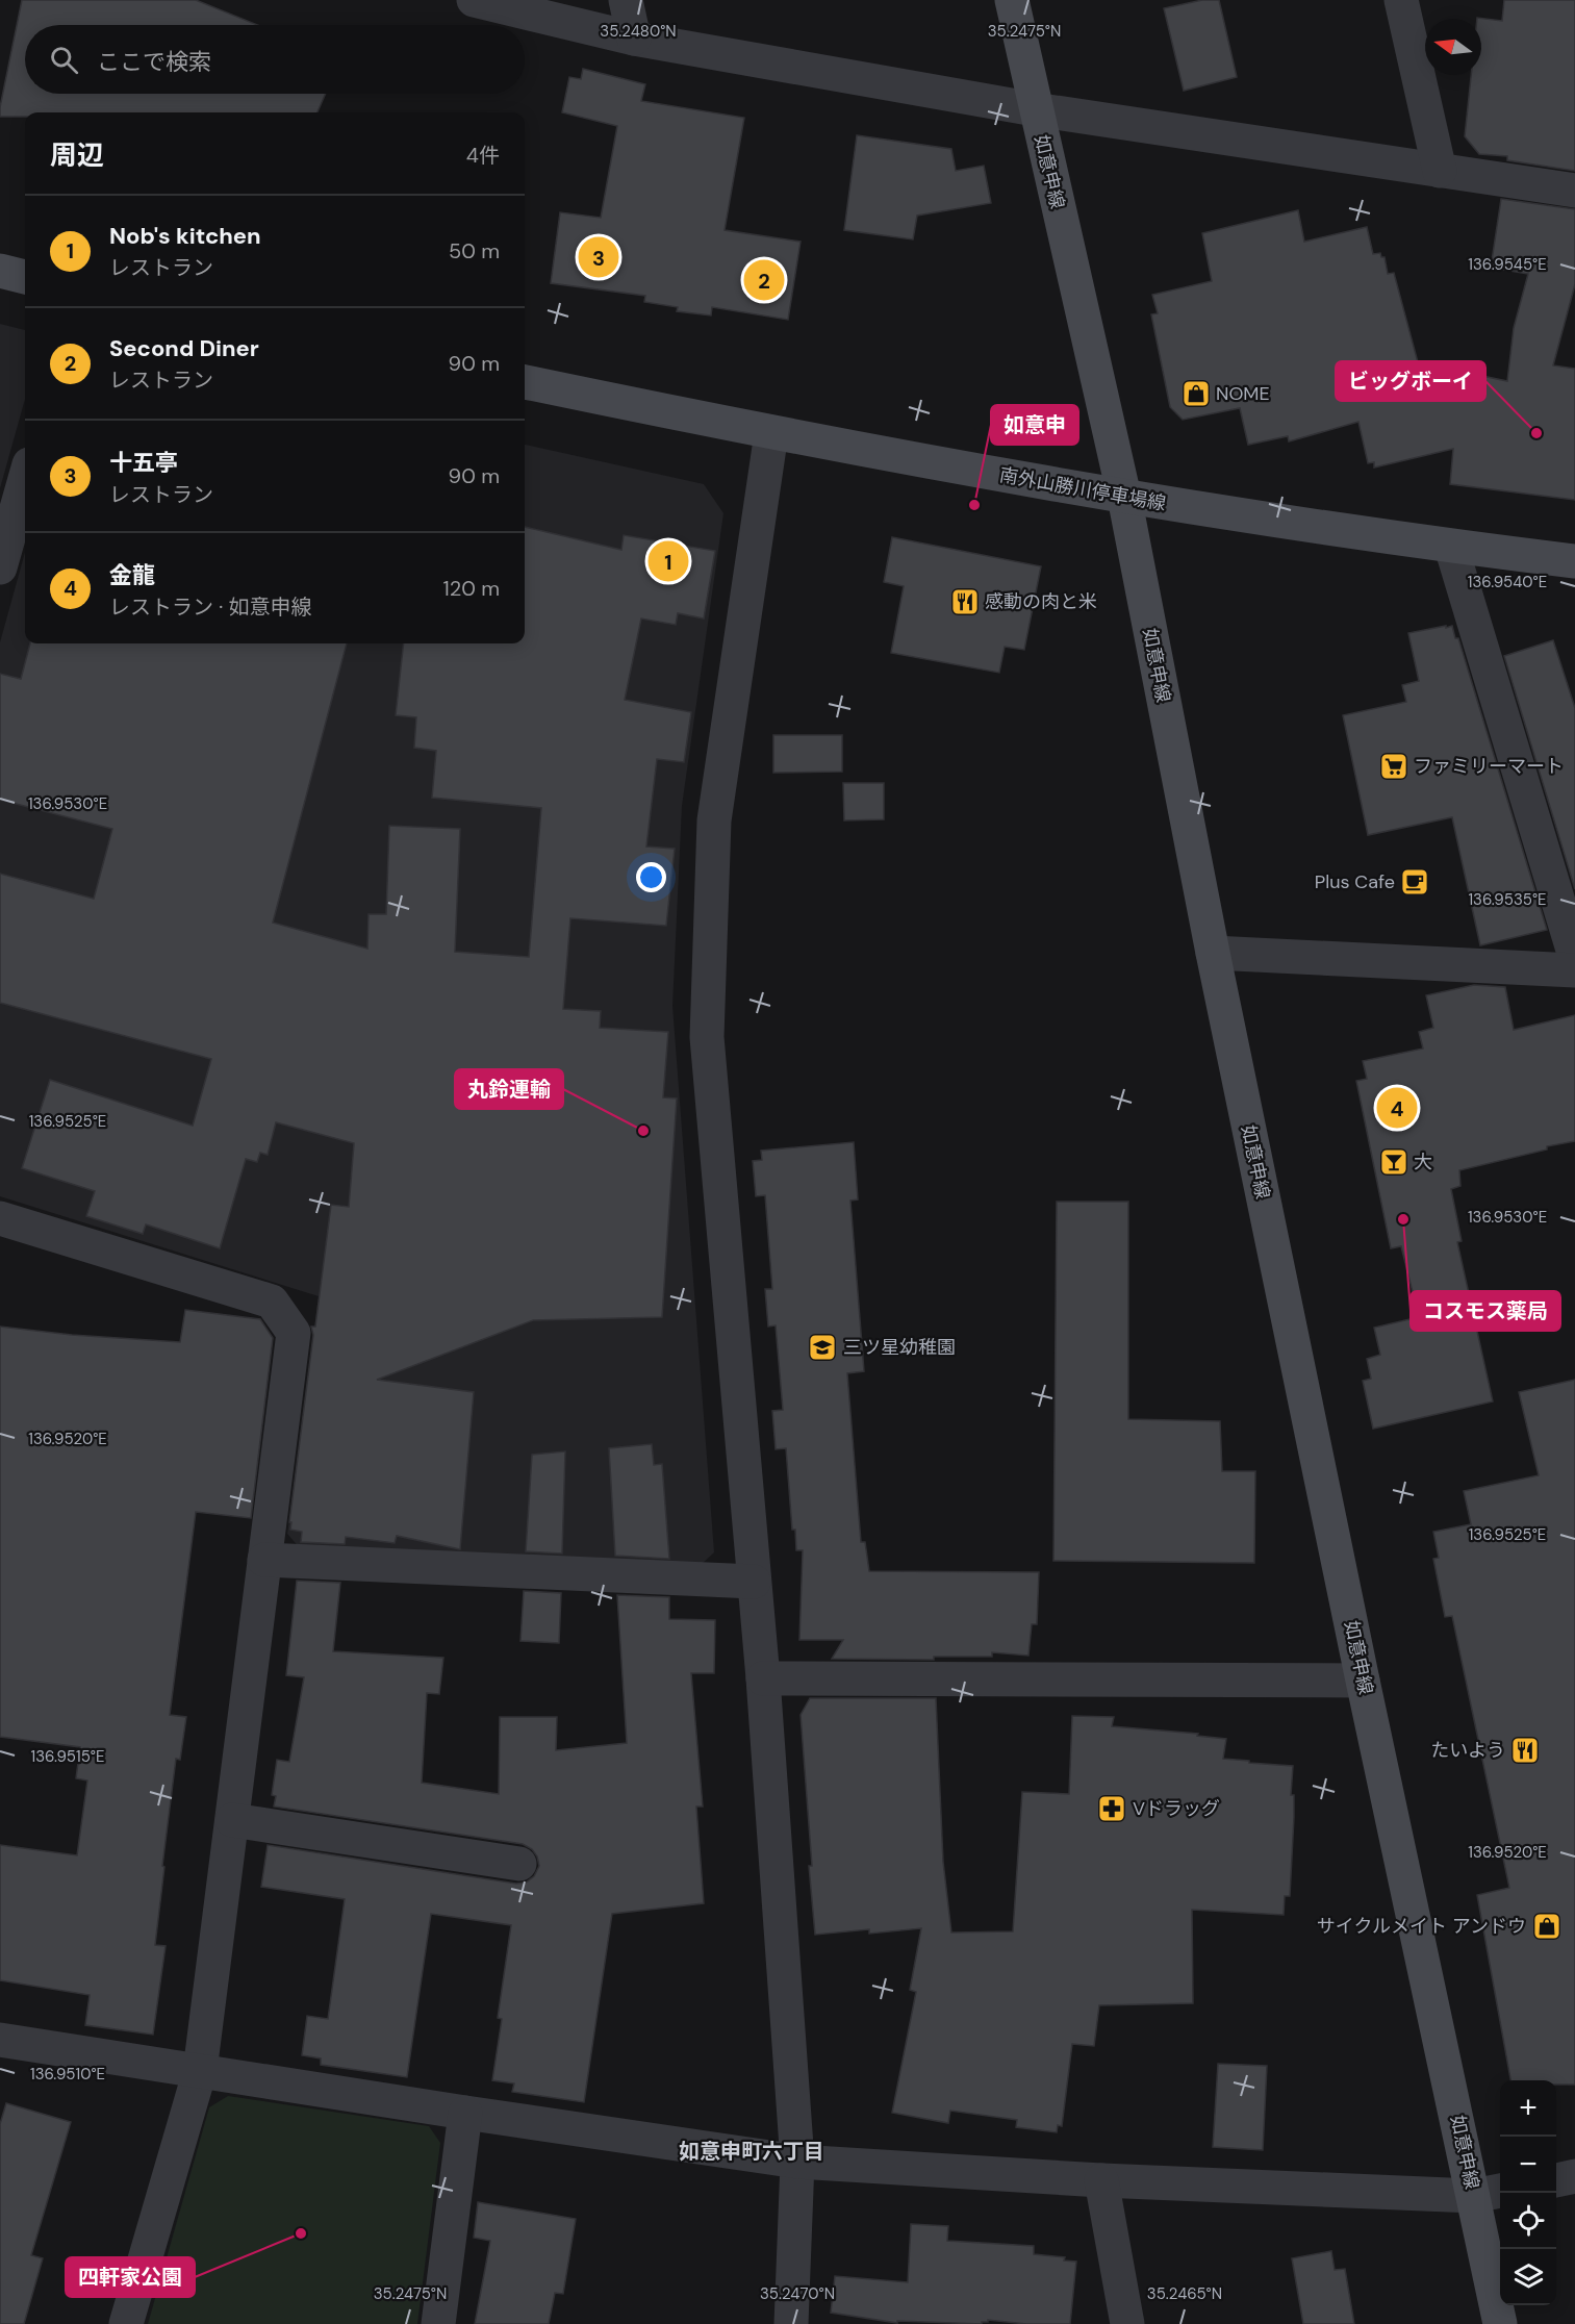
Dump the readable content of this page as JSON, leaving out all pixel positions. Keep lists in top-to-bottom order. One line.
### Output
{"streets":{"street":["如意申線","南外山勝川停車場線"]},"crossings":[["如意申線","南外山勝川停車場線"]],"districts":["如意申町六丁目"],"places":{"shop":["NOME","サイクルメイト アンドウ"],"other":["ビッグボーイ","如意申","丸鈴運輸","コスモス薬局","四軒家公園"],"restaurant":["感動の肉と米","たいよう"],"supermarket":["ファミリーマート"],"cafe":["Plus Cafe"],"bar":["大"],"school or university":["三ツ星幼稚園"],"pharmacy":["Vドラッグ"]},"north":"left","page":{"search":"ここで検索","heading":["周辺","4件"],"list":[{"mark":"1","name":"Nob's kitchen","note":"レストラン","value":"50 m"},{"mark":"2","name":"Second Diner","note":"レストラン","value":"90 m"},{"mark":"3","name":"十五亭","note":"レストラン","value":"90 m"},{"mark":"4","name":"金龍","note":"レストラン · 如意申線","value":"120 m"}],"pins":["3","2","1","4"],"map_buttons":["+","−"]},"coordinates":["35.2480°N","35.2475°N","136.9545°E","136.9540°E","136.9530°E","136.9535°E","136.9525°E","136.9520°E","136.9515°E","136.9510°E","35.2470°N","35.2465°N"]}
